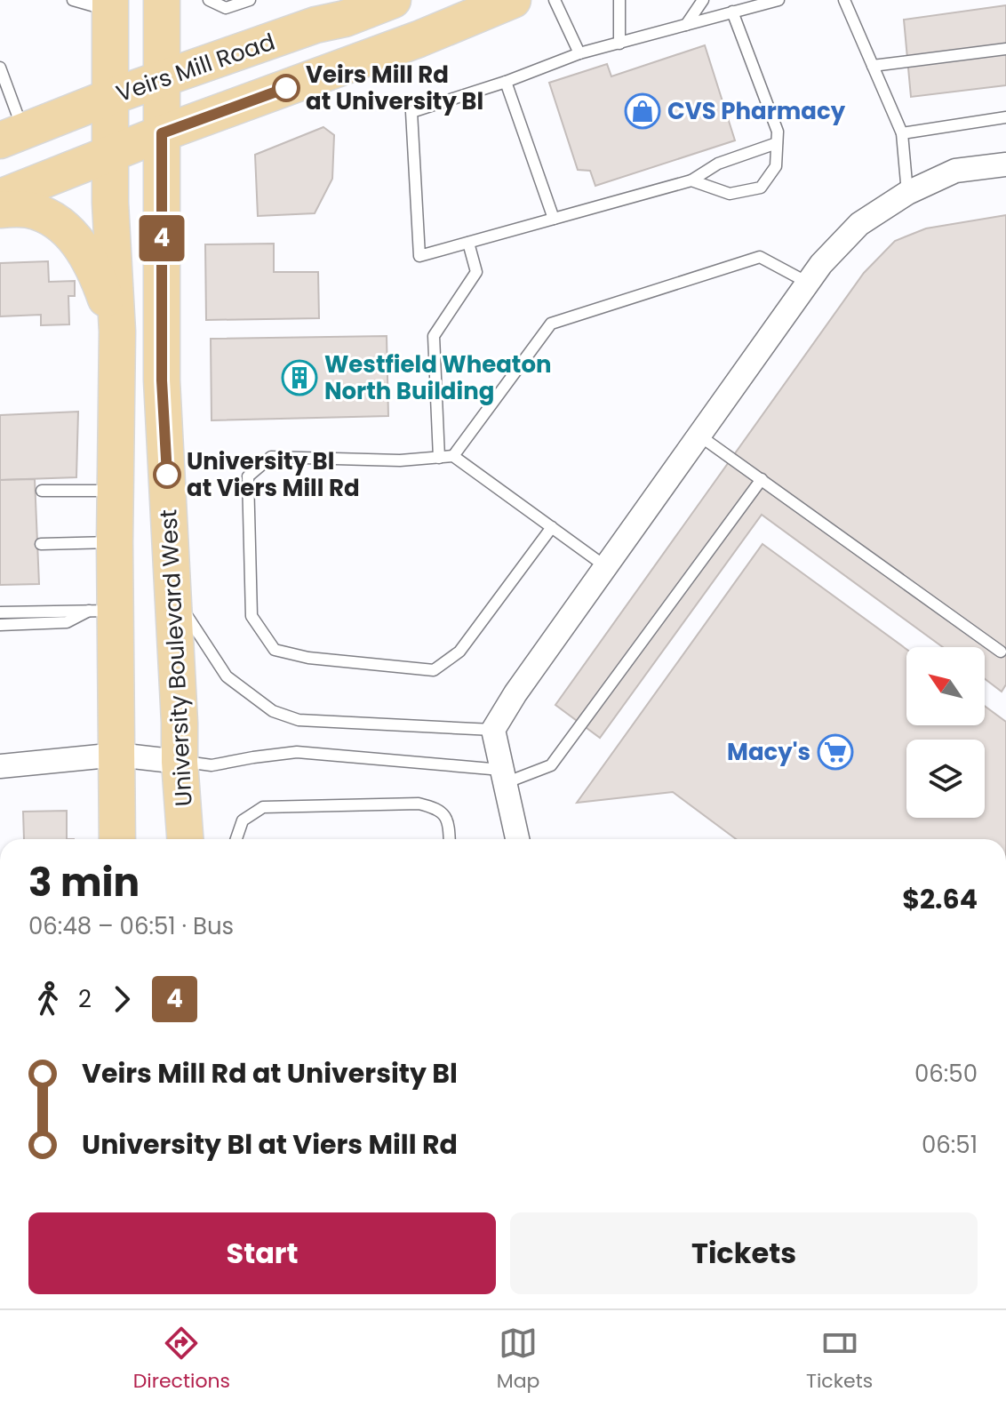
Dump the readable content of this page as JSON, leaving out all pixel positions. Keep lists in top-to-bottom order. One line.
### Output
{"streets":{"main road":["Veirs Mill Road","University Boulevard West"]},"crossings":[["Veirs Mill Road","University Boulevard West"]],"places":{"other":["Veirs Mill Rd at University Bl","University Bl at Viers Mill Rd"],"shop":["CVS Pharmacy"],"building":["Westfield Wheaton North Building"],"supermarket":["Macy's"]},"lines":["bus line 4"],"north":"top left","page":{"on_map":"4","heading":["3 min","06:48 – 06:51 · Bus","$2.64"],"legs":["2","4"],"list":[{"name":"Veirs Mill Rd at University Bl","value":"06:50"},{"name":"University Bl at Viers Mill Rd","value":"06:51"}],"buttons":["Start","Tickets"],"tabs":["Directions","Map","Tickets"]}}
